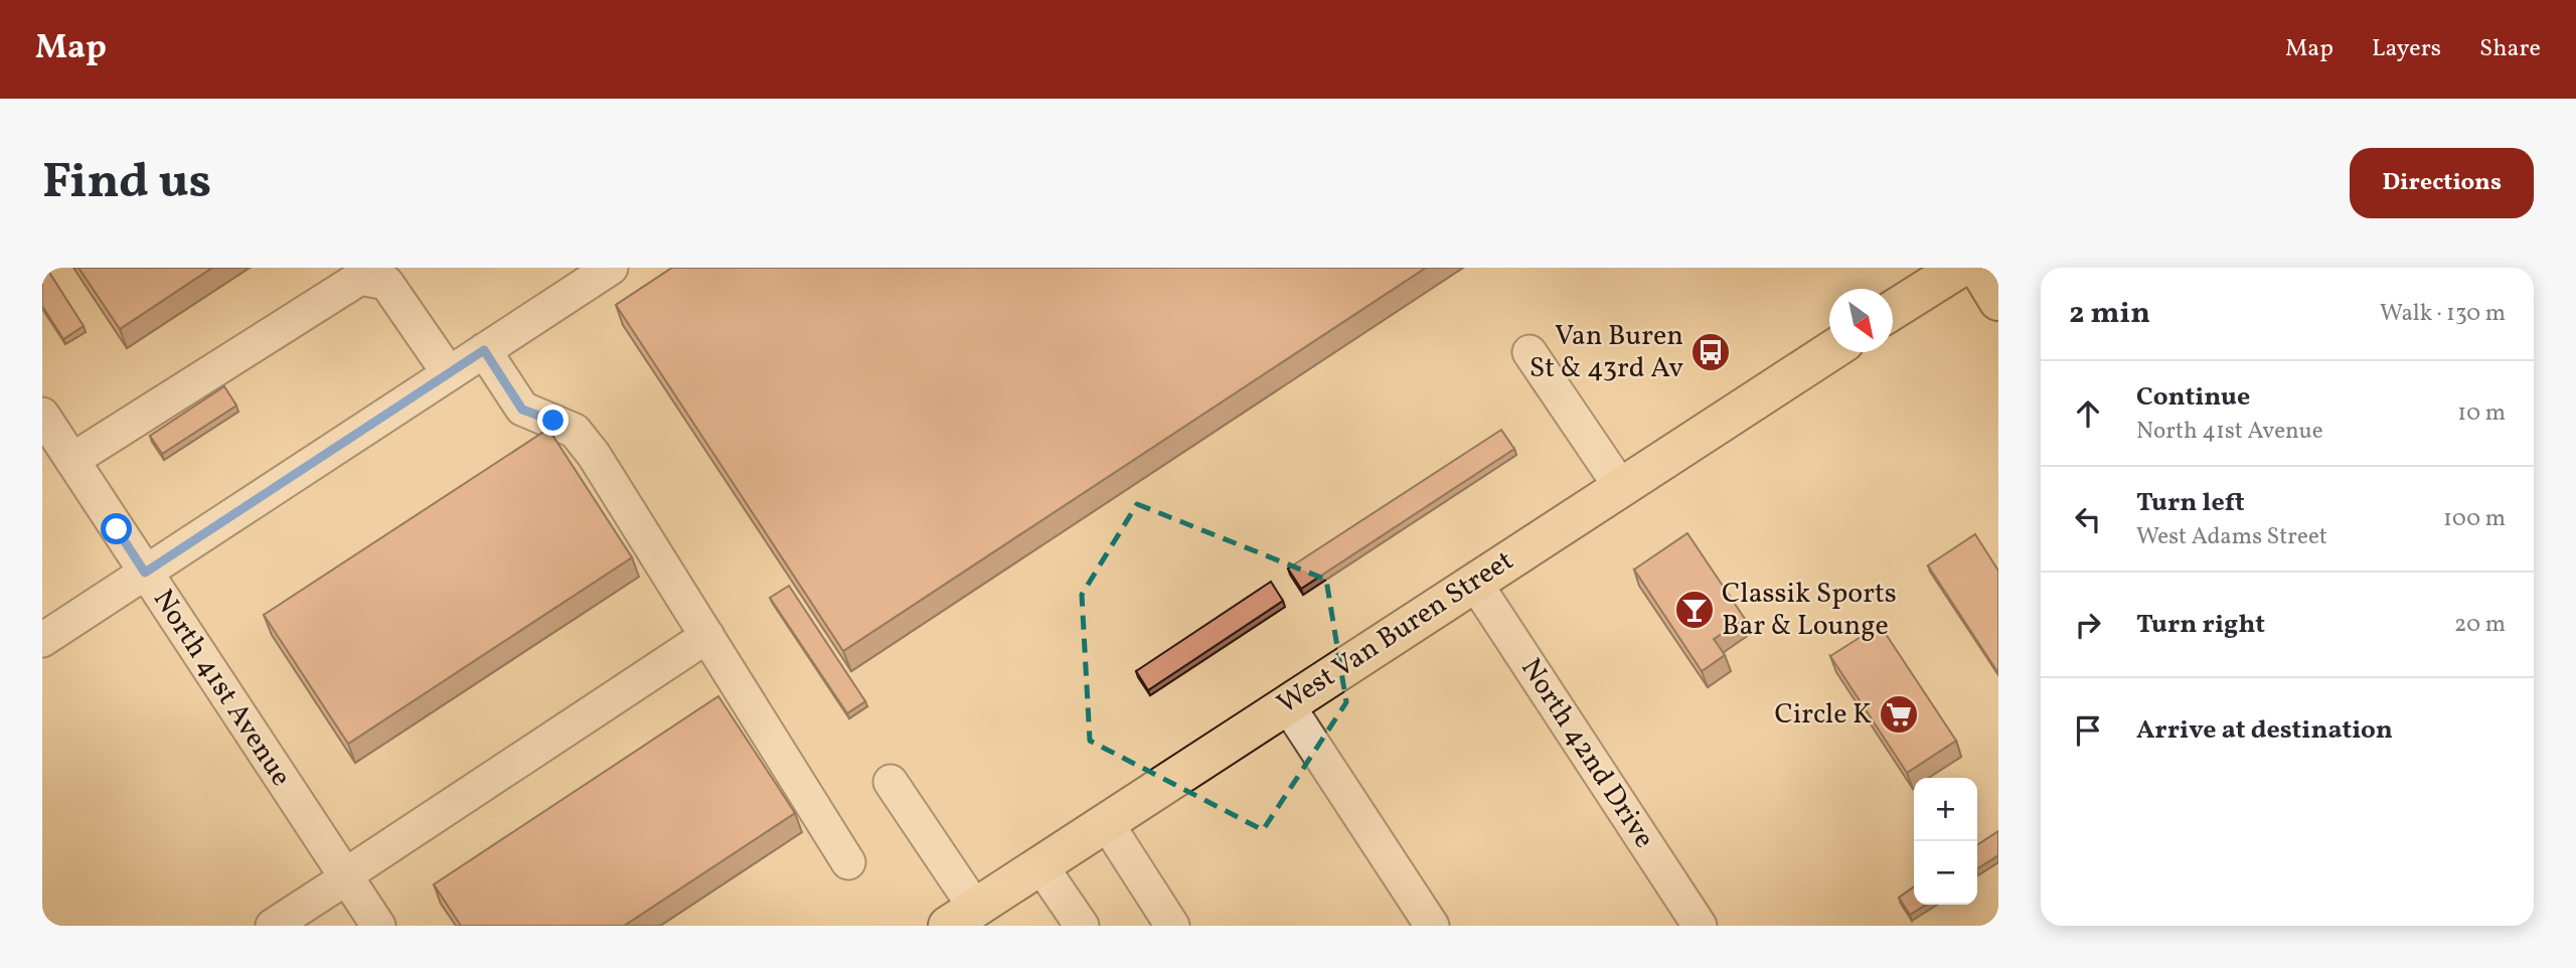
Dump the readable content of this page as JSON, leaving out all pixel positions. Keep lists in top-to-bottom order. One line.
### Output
{"streets":{"main road":["West Van Buren Street"],"street":["North 41st Avenue","North 42nd Drive"]},"crossings":[["West Van Buren Street","North 42nd Drive"]],"places":{"bus stop":["Van Buren St & 43rd Av"],"bar":["Classik Sports Bar & Lounge"],"supermarket":["Circle K"]},"north":"bottom right","page":{"header":"Map","nav":["Map","Layers","Share"],"buttons":"Directions","title":"Find us","heading":["2 min","Walk · 130 m"],"list":[["Continue","North 41st Avenue","10 m"],["Turn left","West Adams Street","100 m"],["Turn right","20 m"],"Arrive at destination"],"map_buttons":["+","−"]}}
